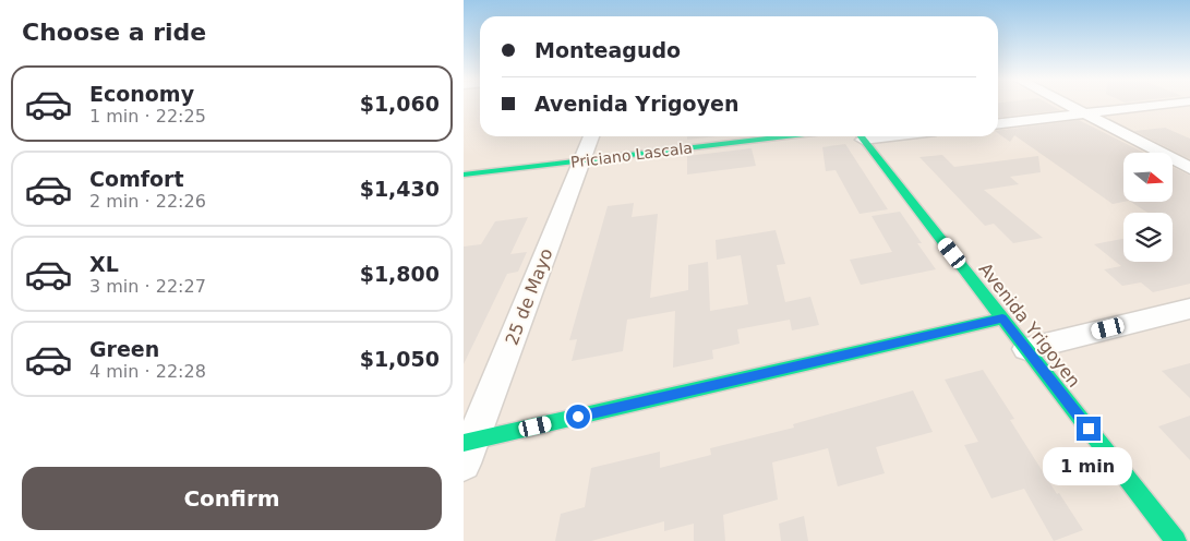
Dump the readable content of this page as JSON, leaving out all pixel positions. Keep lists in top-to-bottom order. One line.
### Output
{"streets":{"street":["Priciano Lascala","25 de Mayo","Avenida Yrigoyen"]},"crossings":[["Priciano Lascala","25 de Mayo"]],"north":"right","page":{"heading":"Choose a ride","banner":["Monteagudo","Avenida Yrigoyen"],"list":[{"name":"Economy","note":"1 min · 22:25","value":"$1,060"},{"name":"Comfort","note":"2 min · 22:26","value":"$1,430"},{"name":"XL","note":"3 min · 22:27","value":"$1,800"},{"name":"Green","note":"4 min · 22:28","value":"$1,050"}],"bubble":"1 min","buttons":"Confirm"}}
